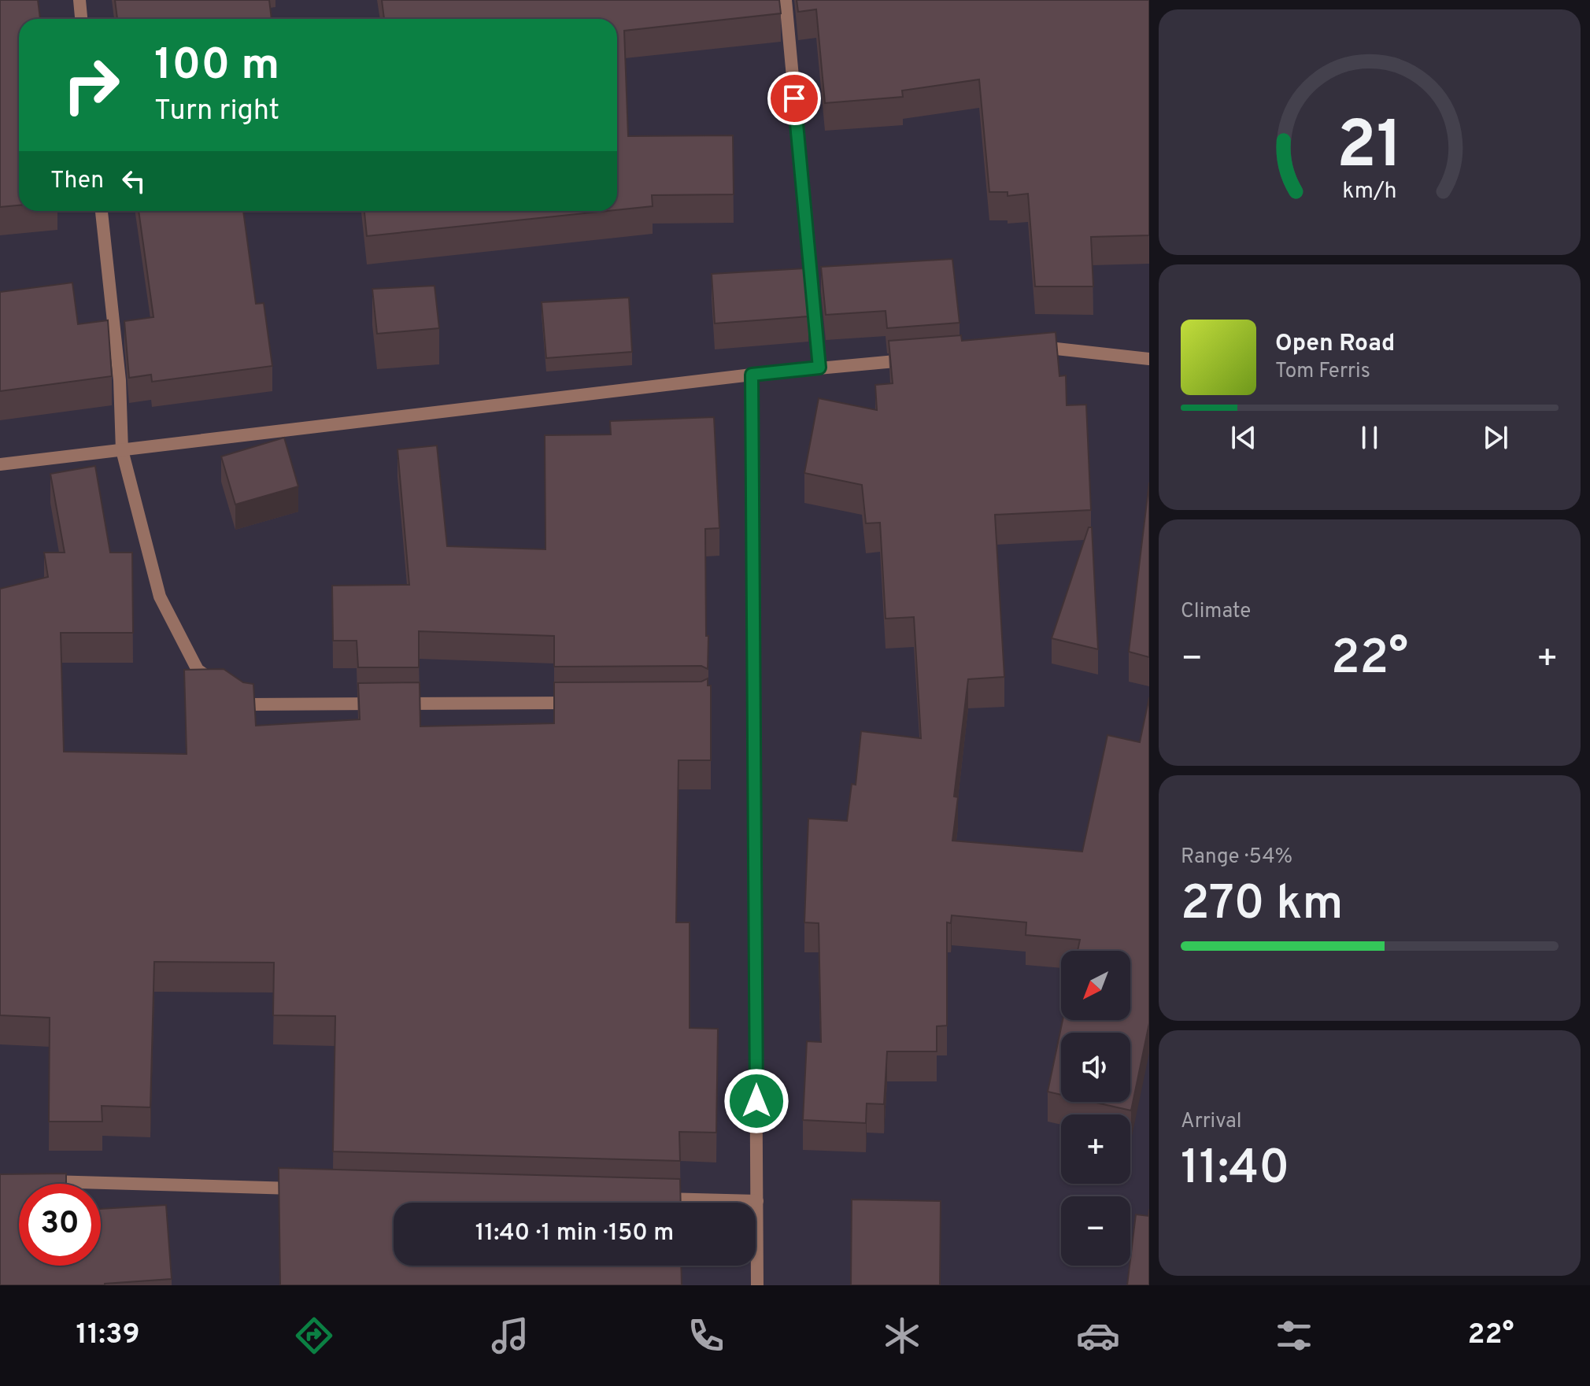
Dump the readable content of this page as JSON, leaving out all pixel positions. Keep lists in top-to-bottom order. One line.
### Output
{"north":"bottom left","page":{"turn":["100 m","Turn right"],"then":"Then","song":["Open Road","Tom Ferris"],"tile":["Climate",["Range · 54%","270 km"],["Arrival","11:40"]],"heat":["−","22°","+"],"map_buttons":["+","−"],"limit":"30","trip":"11:40 · 1 min · 150 m","tabs":["11:39","22°"],"gauge":["21","km/h"]}}
